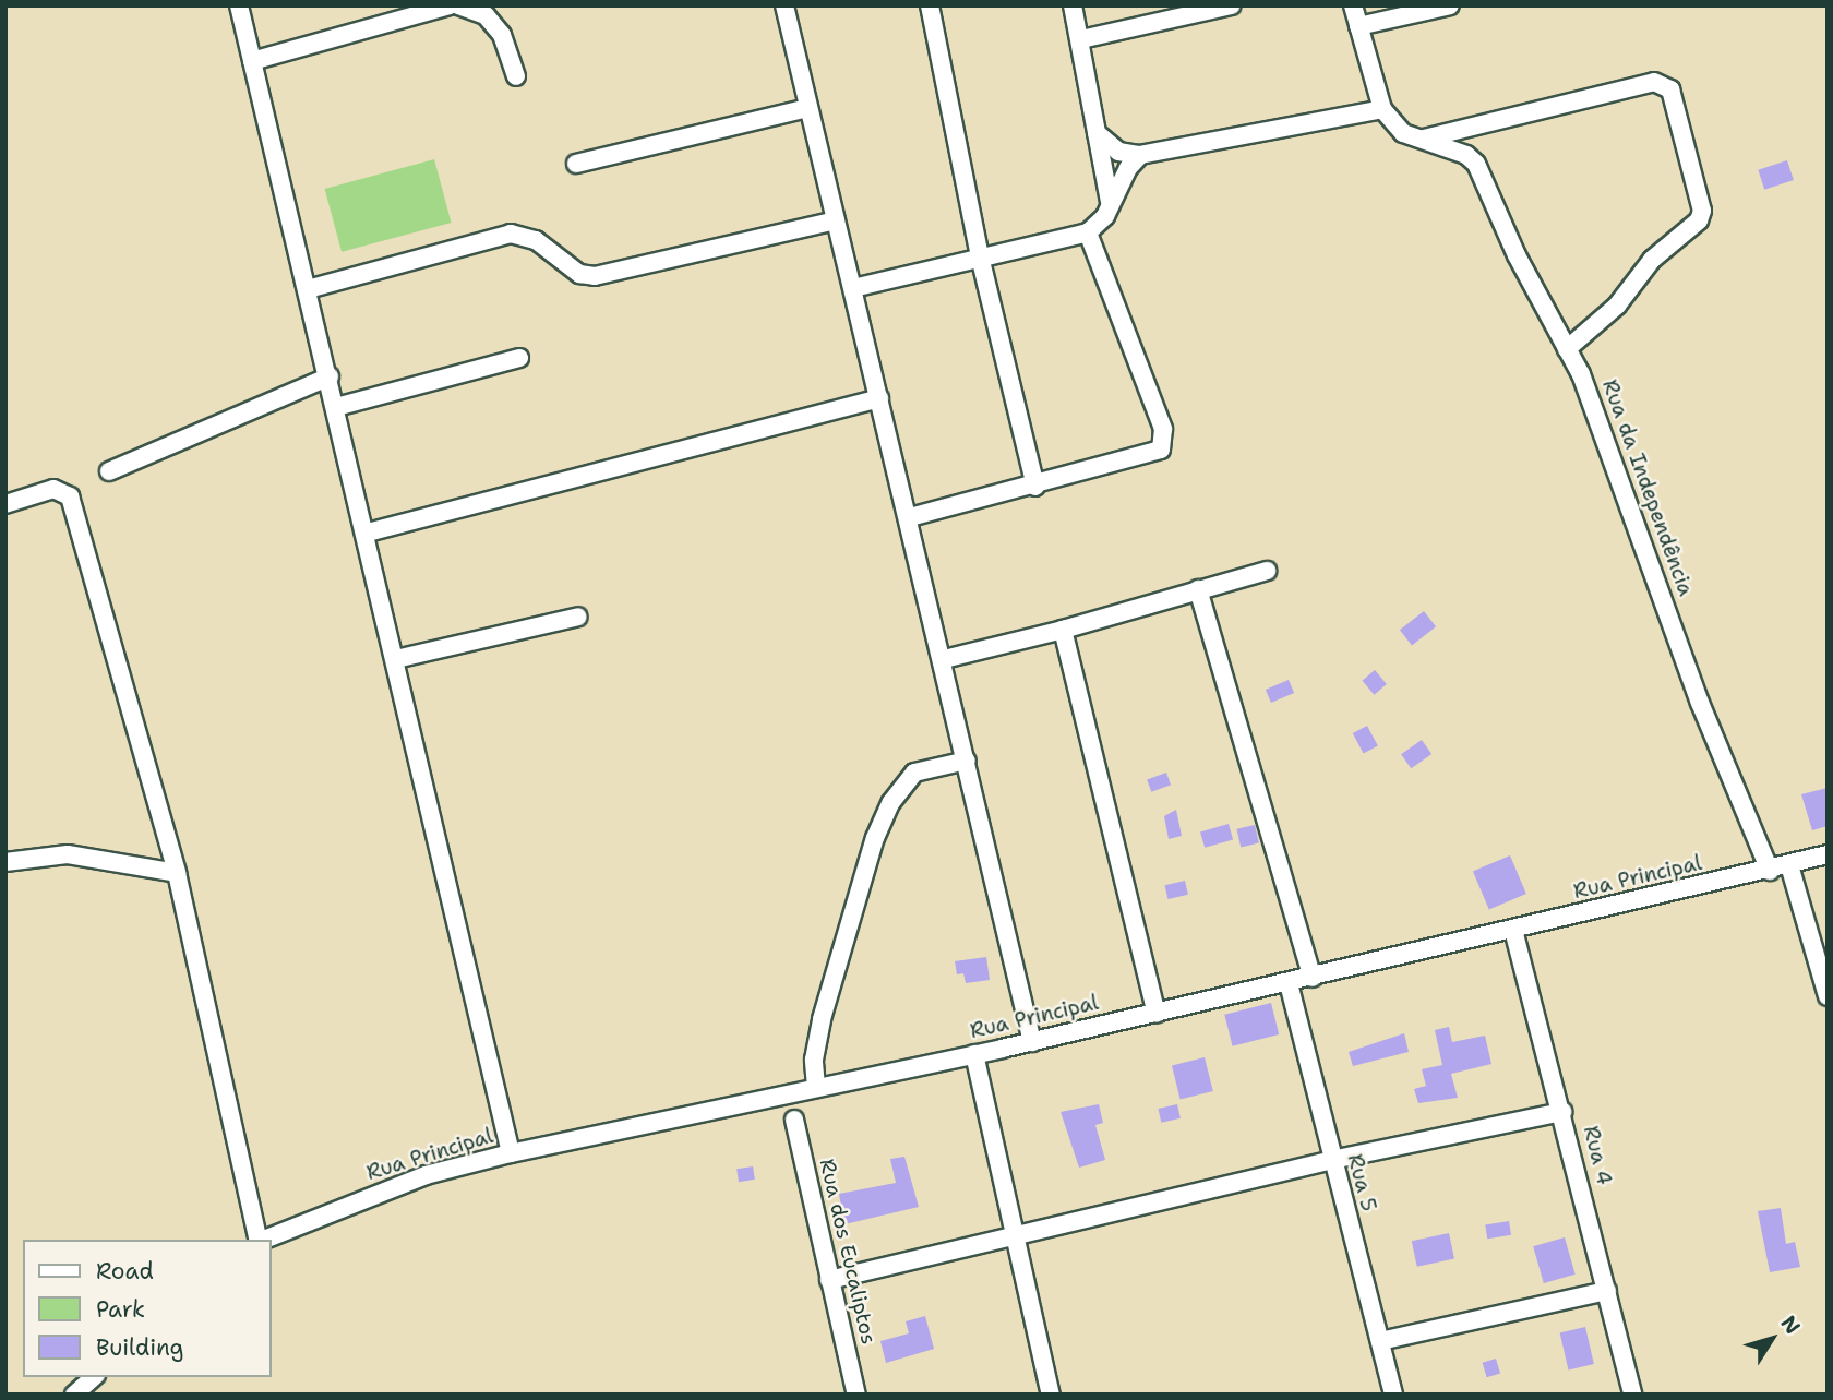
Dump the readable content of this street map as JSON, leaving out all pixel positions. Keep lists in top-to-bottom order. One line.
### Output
{"streets":{"street":["Rua da Independência","Rua Principal","Rua 4","Rua 5","Rua dos Eucaliptos"]},"crossings":[["Rua da Independência","Rua Principal"],["Rua Principal","Rua 4"],["Rua Principal","Rua 5"]],"legend":["Road","Park","Building"],"north":"top right"}
